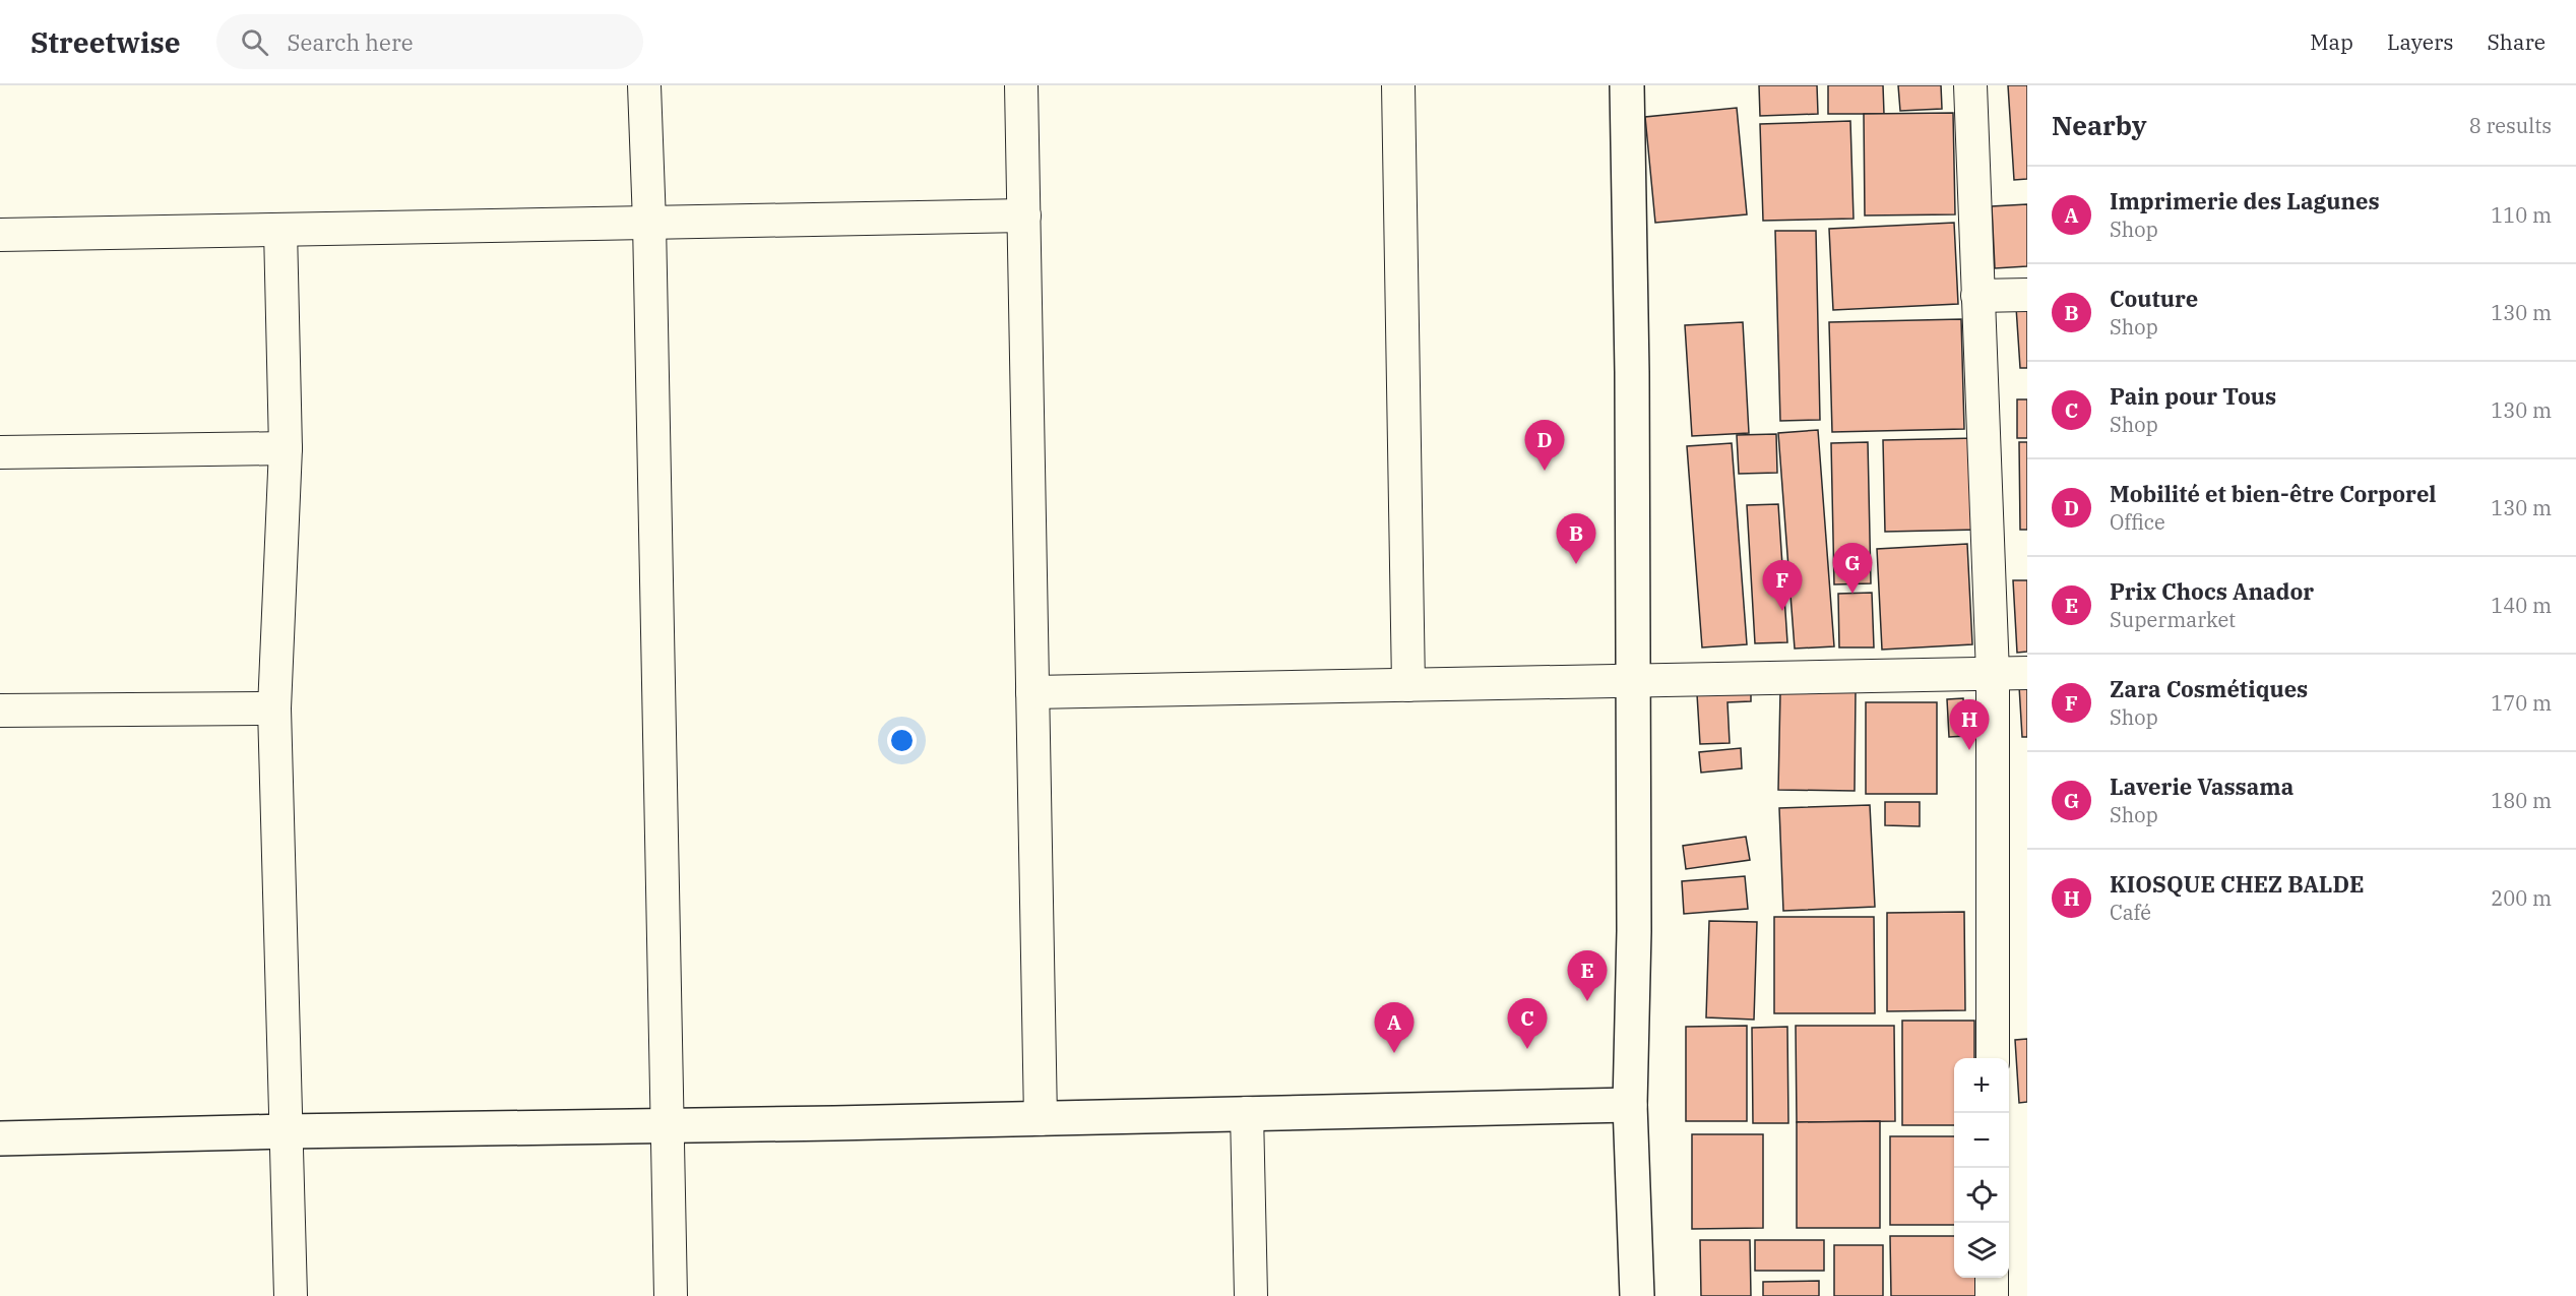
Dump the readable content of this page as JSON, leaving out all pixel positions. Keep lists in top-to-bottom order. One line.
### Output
{"page":{"header":"Streetwise","search":"Search here","nav":["Map","Layers","Share"],"heading":["Nearby","8 results"],"list":[{"mark":"A","name":"Imprimerie des Lagunes","note":"Shop","value":"110 m"},{"mark":"B","name":"Couture","note":"Shop","value":"130 m"},{"mark":"C","name":"Pain pour Tous","note":"Shop","value":"130 m"},{"mark":"D","name":"Mobilité et bien-être Corporel","note":"Office","value":"130 m"},{"mark":"E","name":"Prix Chocs Anador","note":"Supermarket","value":"140 m"},{"mark":"F","name":"Zara Cosmétiques","note":"Shop","value":"170 m"},{"mark":"G","name":"Laverie Vassama","note":"Shop","value":"180 m"},{"mark":"H","name":"KIOSQUE CHEZ BALDE","note":"Café","value":"200 m"}],"pins":["D","B","G","F","H","E","C","A"],"map_buttons":["+","−"]}}
